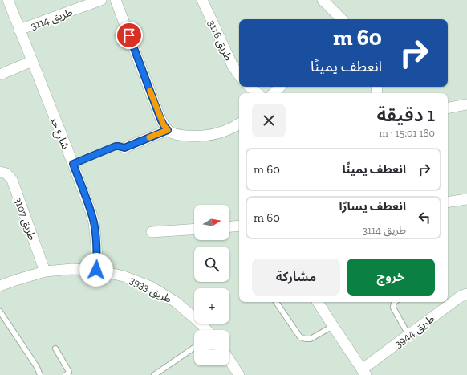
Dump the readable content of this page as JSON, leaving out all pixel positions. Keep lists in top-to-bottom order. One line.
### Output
{"streets":{"street":["طريق 3114","طريق 3116","شارع حد","طريق 3107","طريق 3933","طريق 3944"]},"crossings":[["طريق 3114","شارع حد"],["شارع حد","طريق 3933"],["طريق 3107","طريق 3933"]],"north":"right","page":{"turn":["60 m","انعطف يمينًا"],"heading":["1 دقيقة","180 m · 15:01"],"list":[{"name":"انعطف يمينًا","value":"60 m"},{"name":"انعطف يسارًا","note":"طريق 3114","value":"60 m"}],"map_buttons":["+","−"],"buttons":["خروج","مشاركة"]}}
